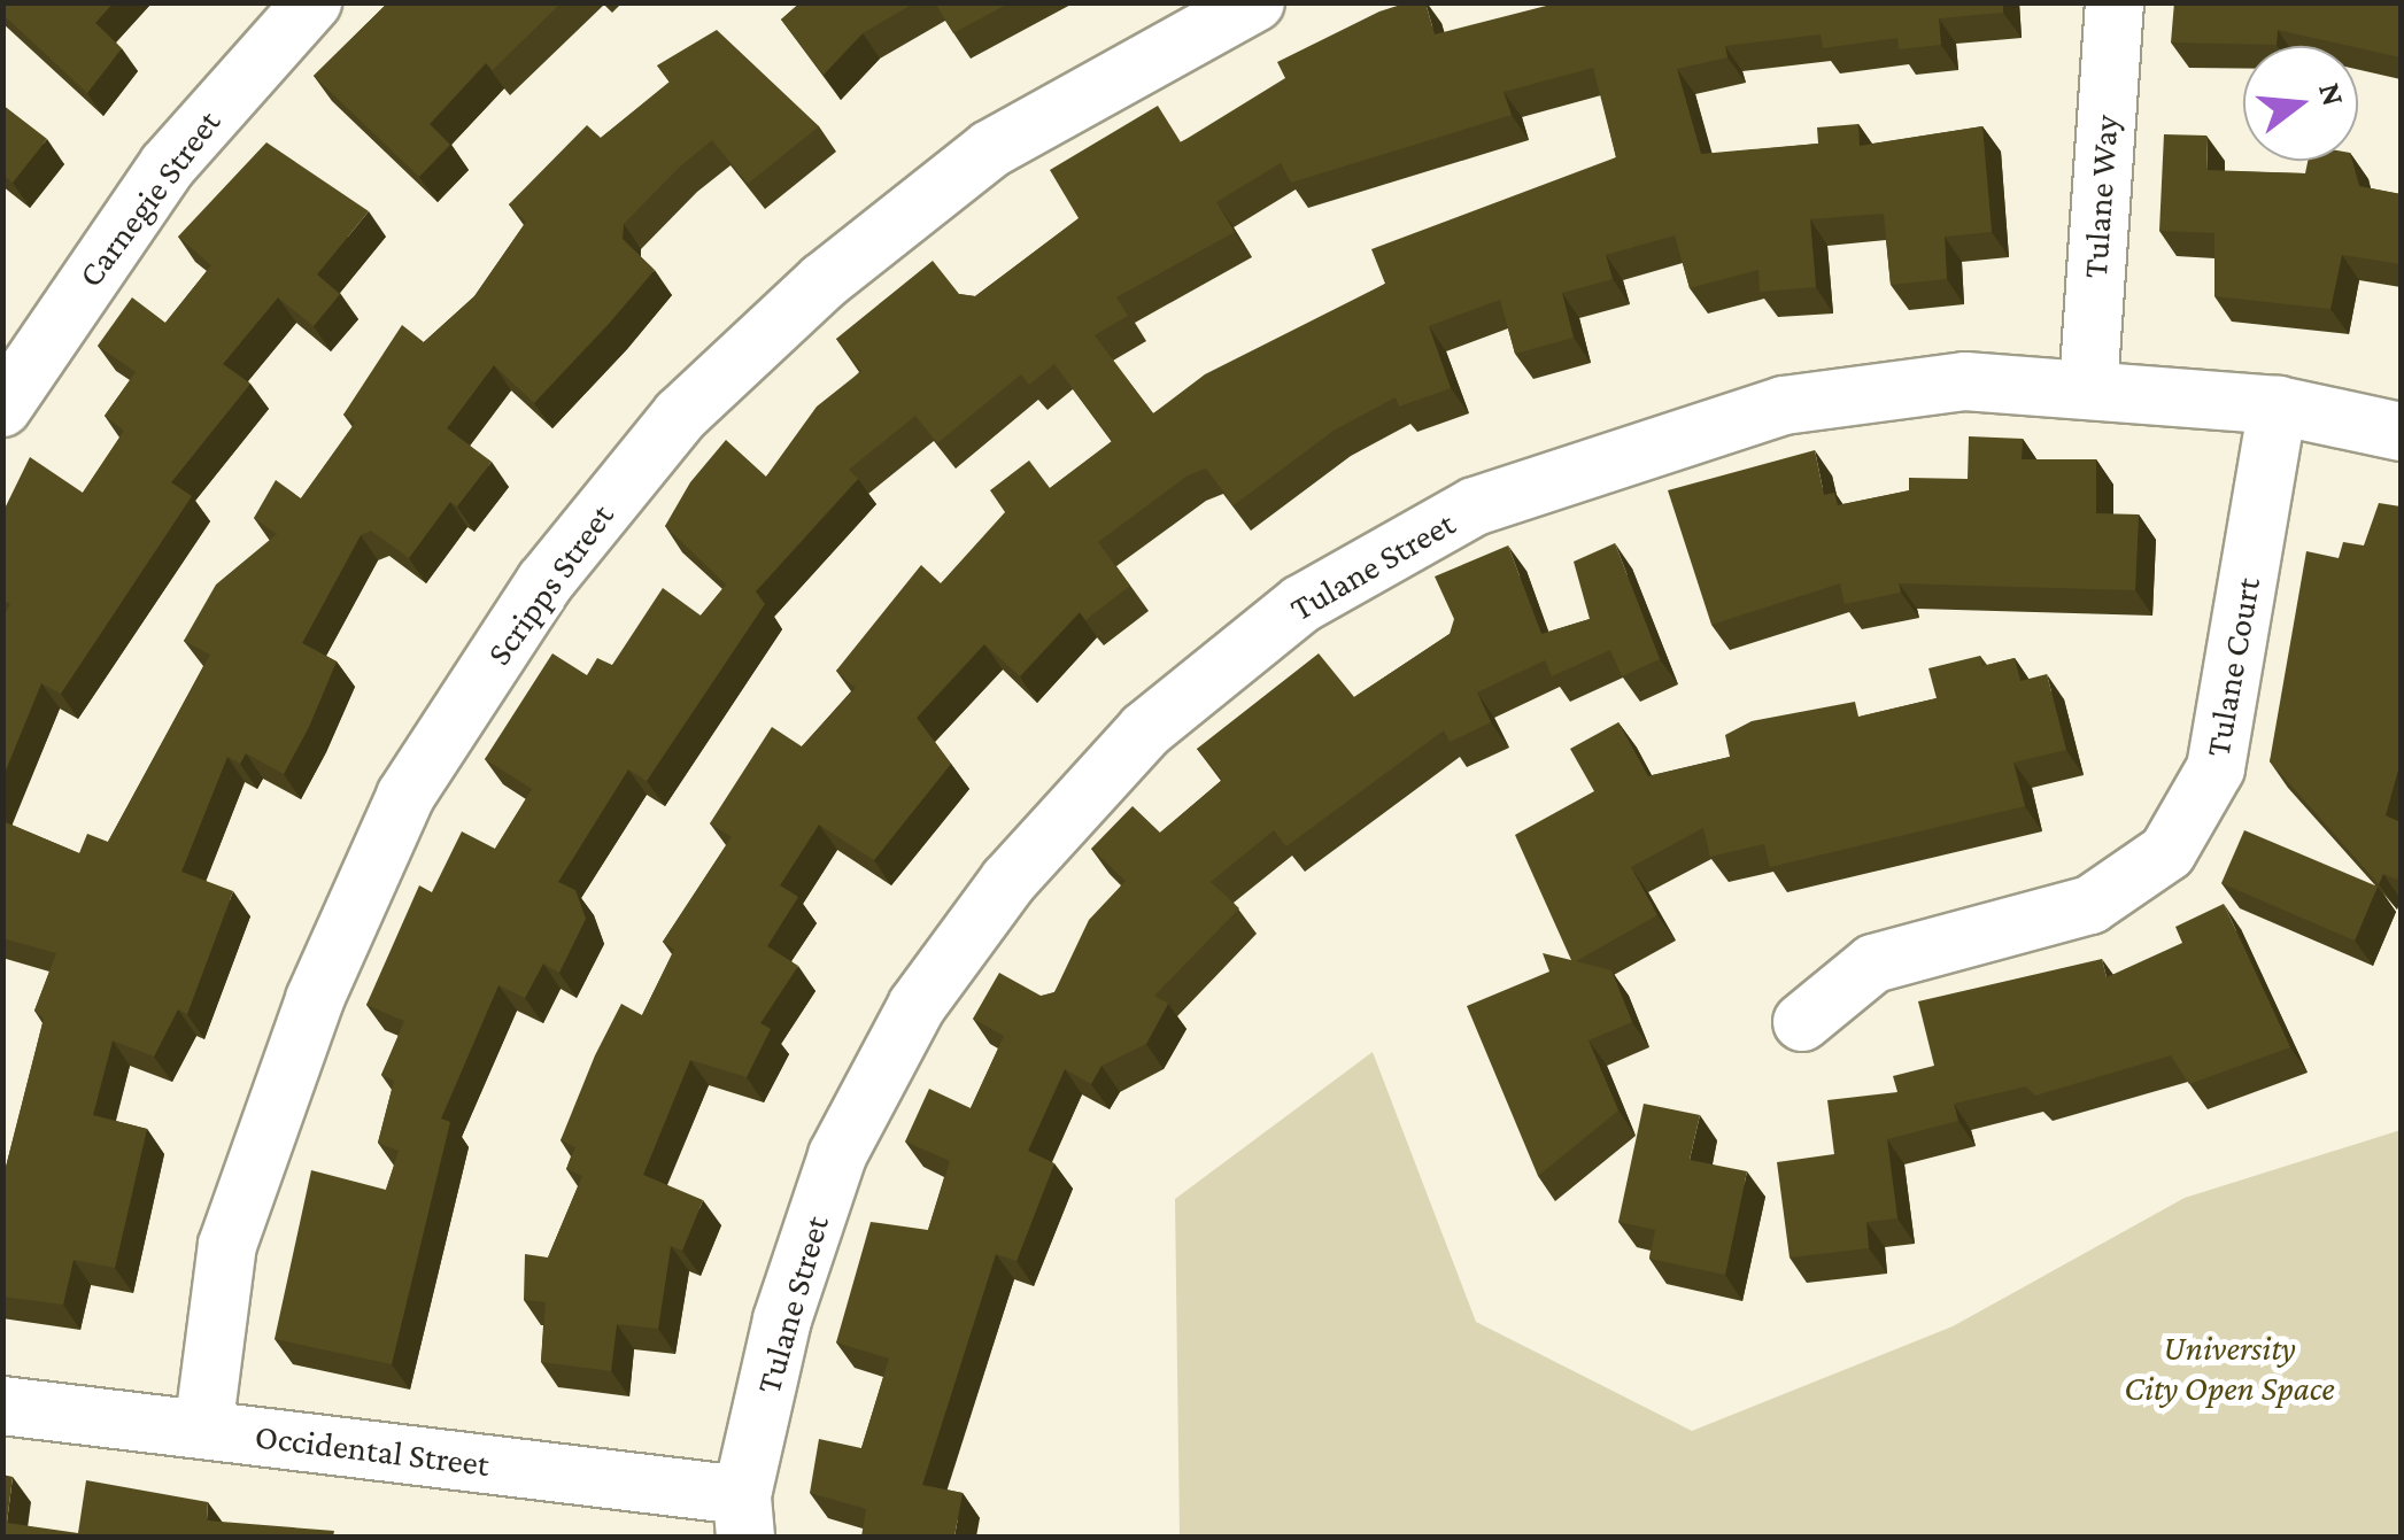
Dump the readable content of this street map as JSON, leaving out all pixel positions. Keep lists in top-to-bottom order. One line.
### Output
{"streets":{"street":["Tulane Way","Carnegie Street","Tulane Street","Scripps Street","Tulane Court","Occidental Street"]},"crossings":[["Tulane Way","Tulane Street"],["Tulane Street","Tulane Court"],["Tulane Street","Occidental Street"],["Scripps Street","Occidental Street"]],"parks":["University City Open Space"],"north":"right"}
